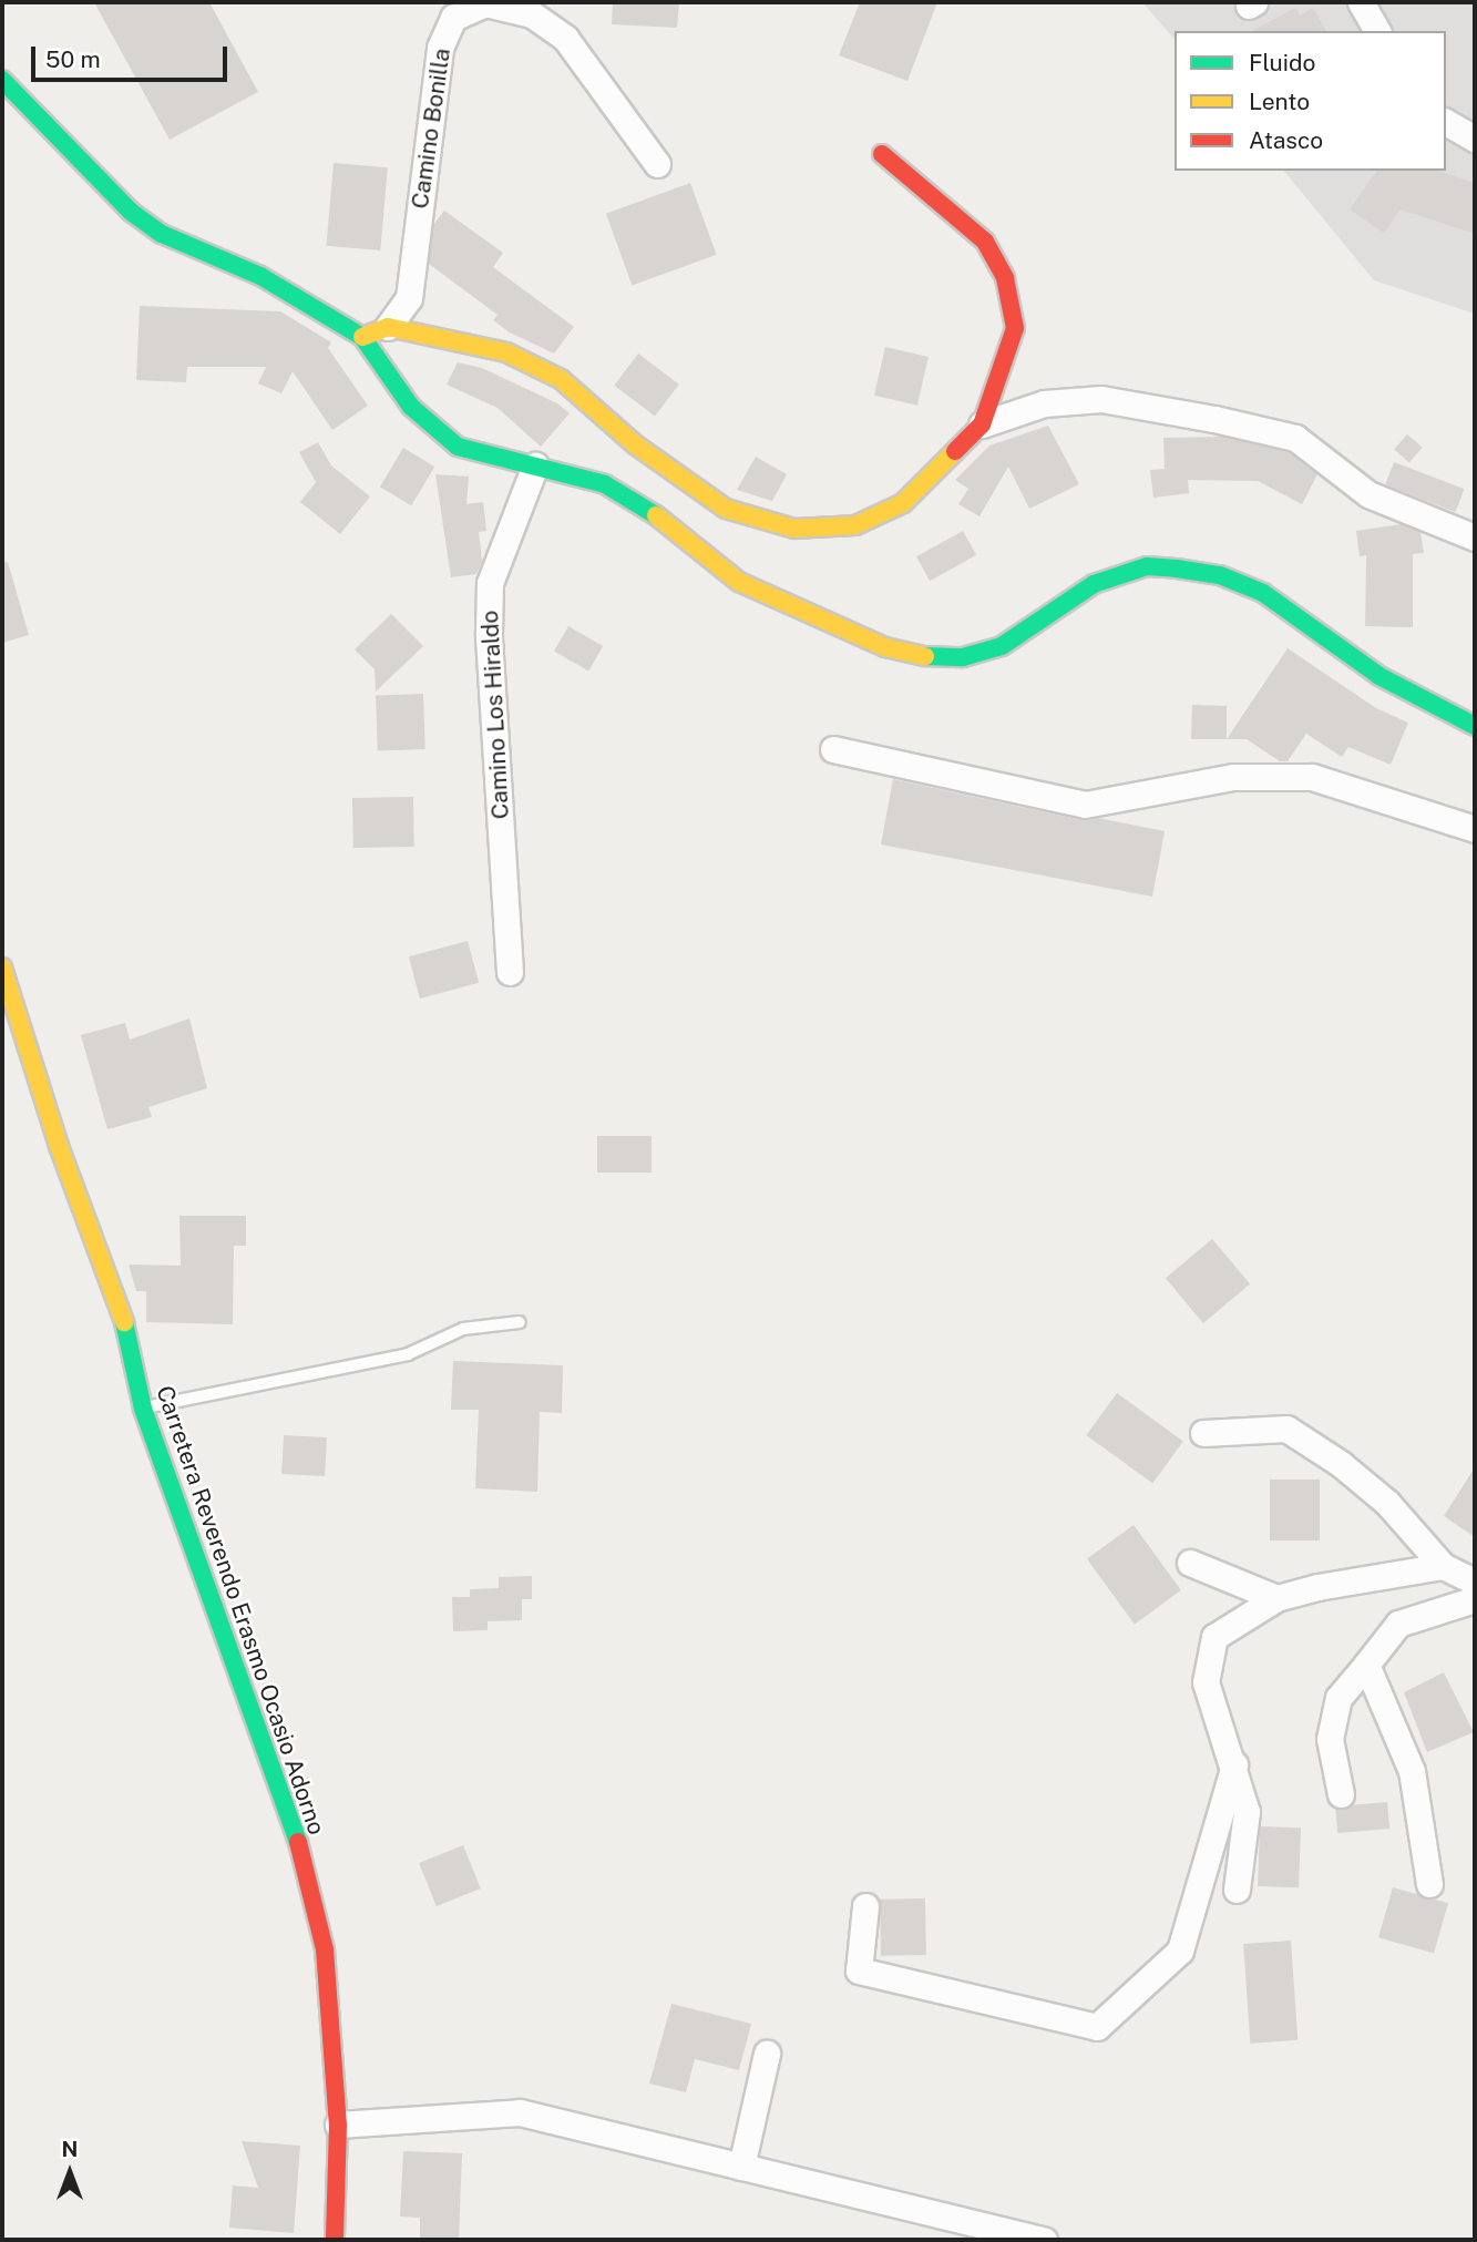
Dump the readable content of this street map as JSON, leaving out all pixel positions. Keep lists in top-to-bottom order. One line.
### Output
{"streets":{"street":["Camino Bonilla","Camino Los Hiraldo","Carretera Reverendo Erasmo Ocasio Adorno"]},"legend":["Fluido","Lento","Atasco"],"scale_bar":"50 m","north":"top"}
